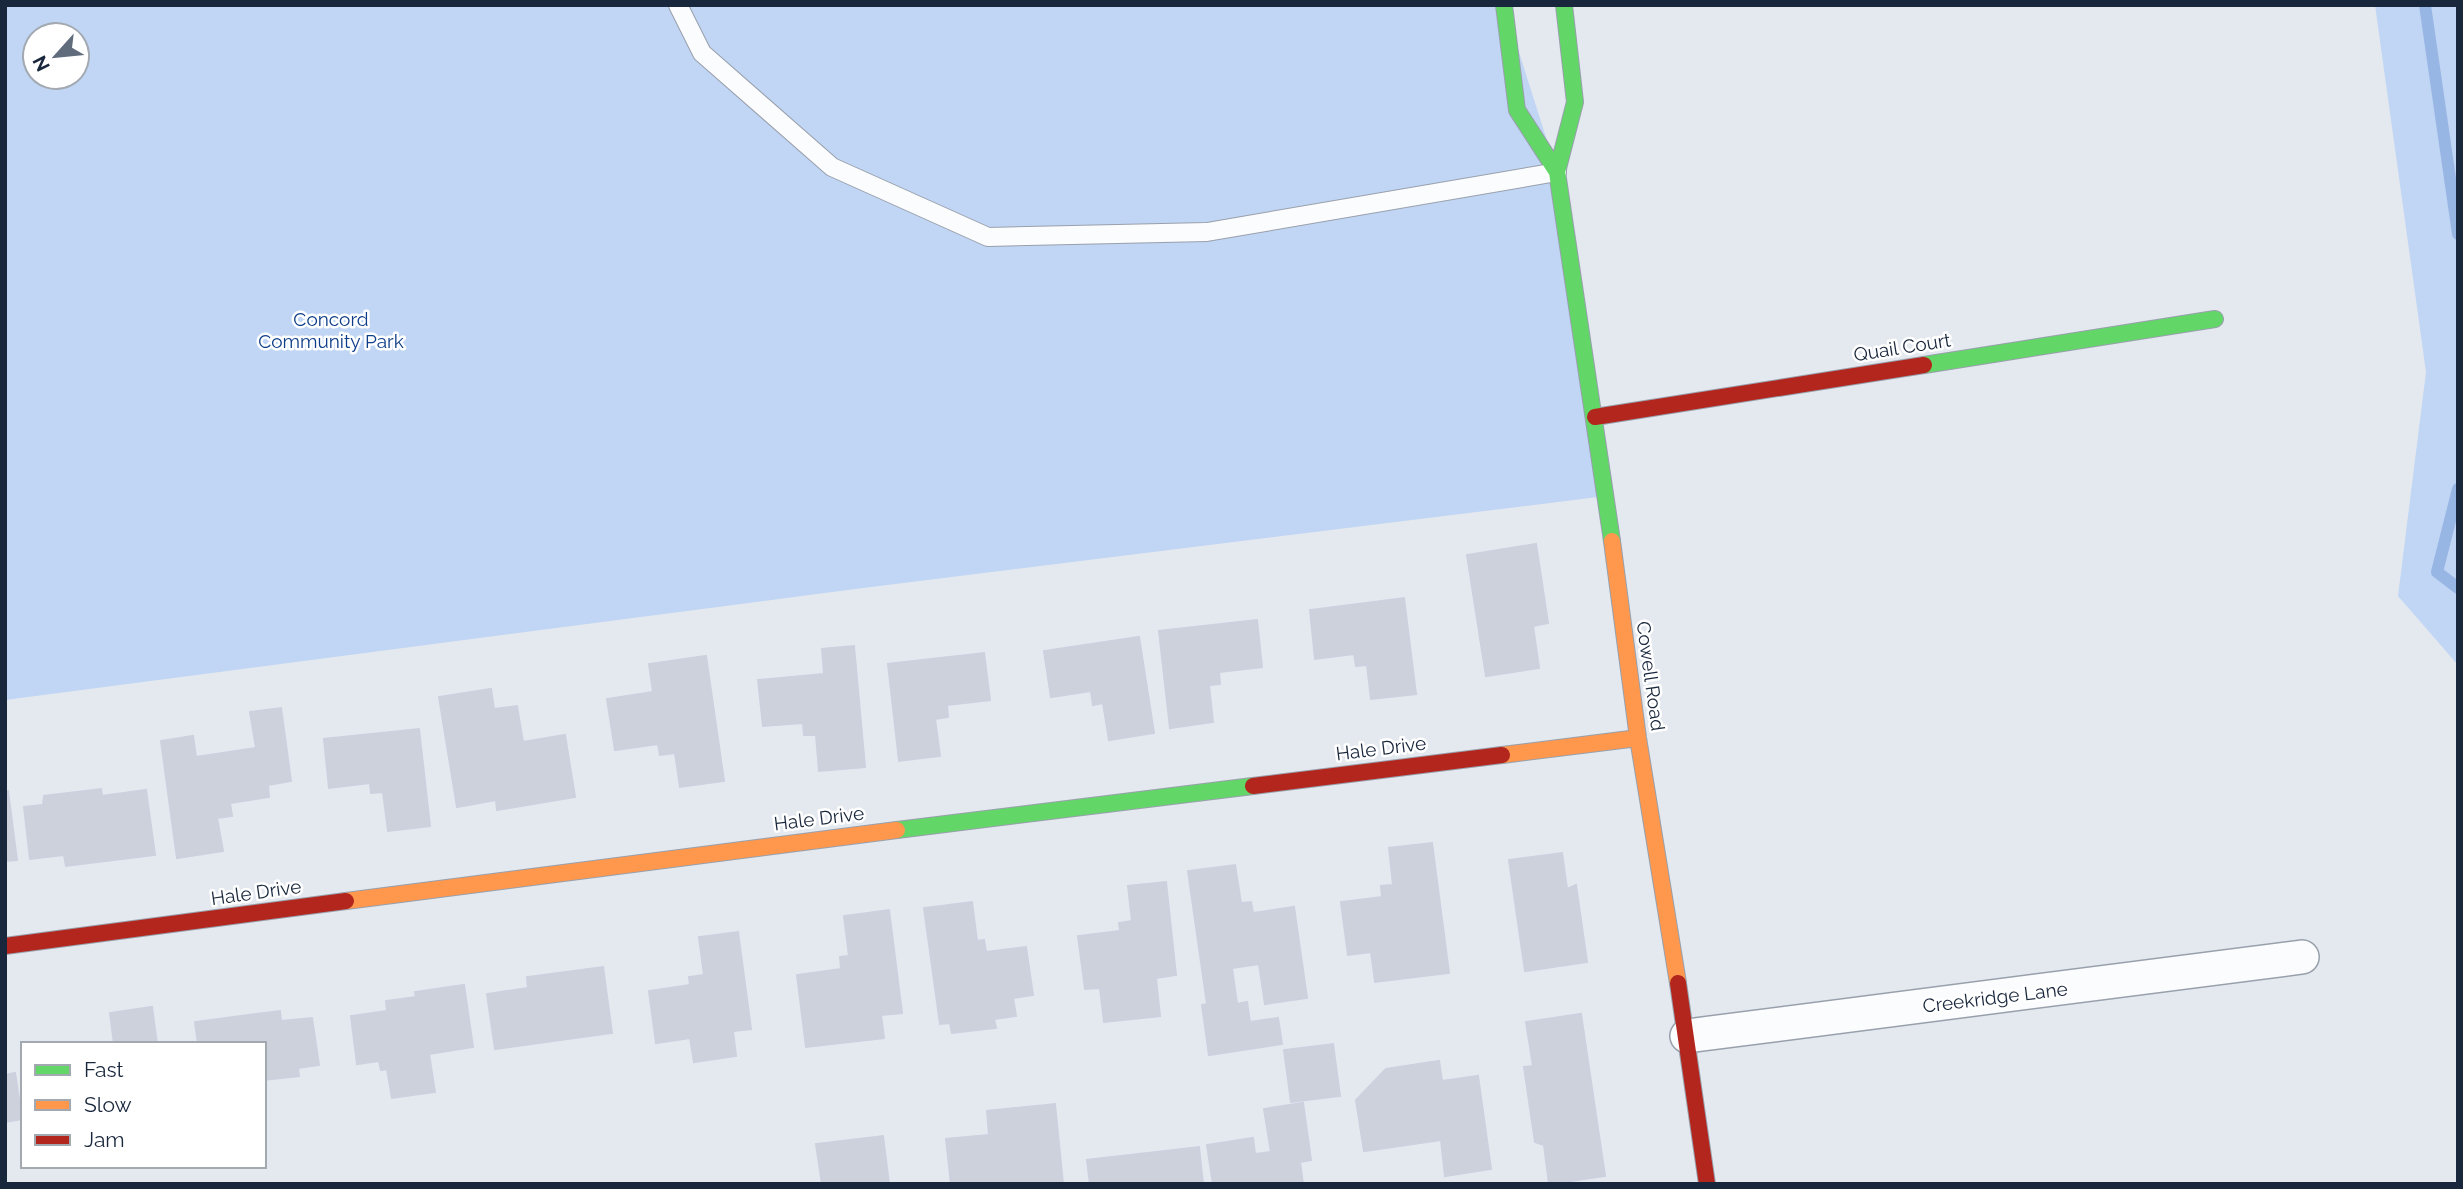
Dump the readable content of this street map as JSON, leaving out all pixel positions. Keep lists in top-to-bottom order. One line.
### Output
{"streets":{"street":["Quail Court","Cowell Road","Hale Drive","Creekridge Lane"]},"crossings":[["Quail Court","Cowell Road"],["Cowell Road","Hale Drive"],["Cowell Road","Creekridge Lane"]],"parks":["Concord Community Park"],"legend":["Fast","Slow","Jam"],"north":"bottom left"}
